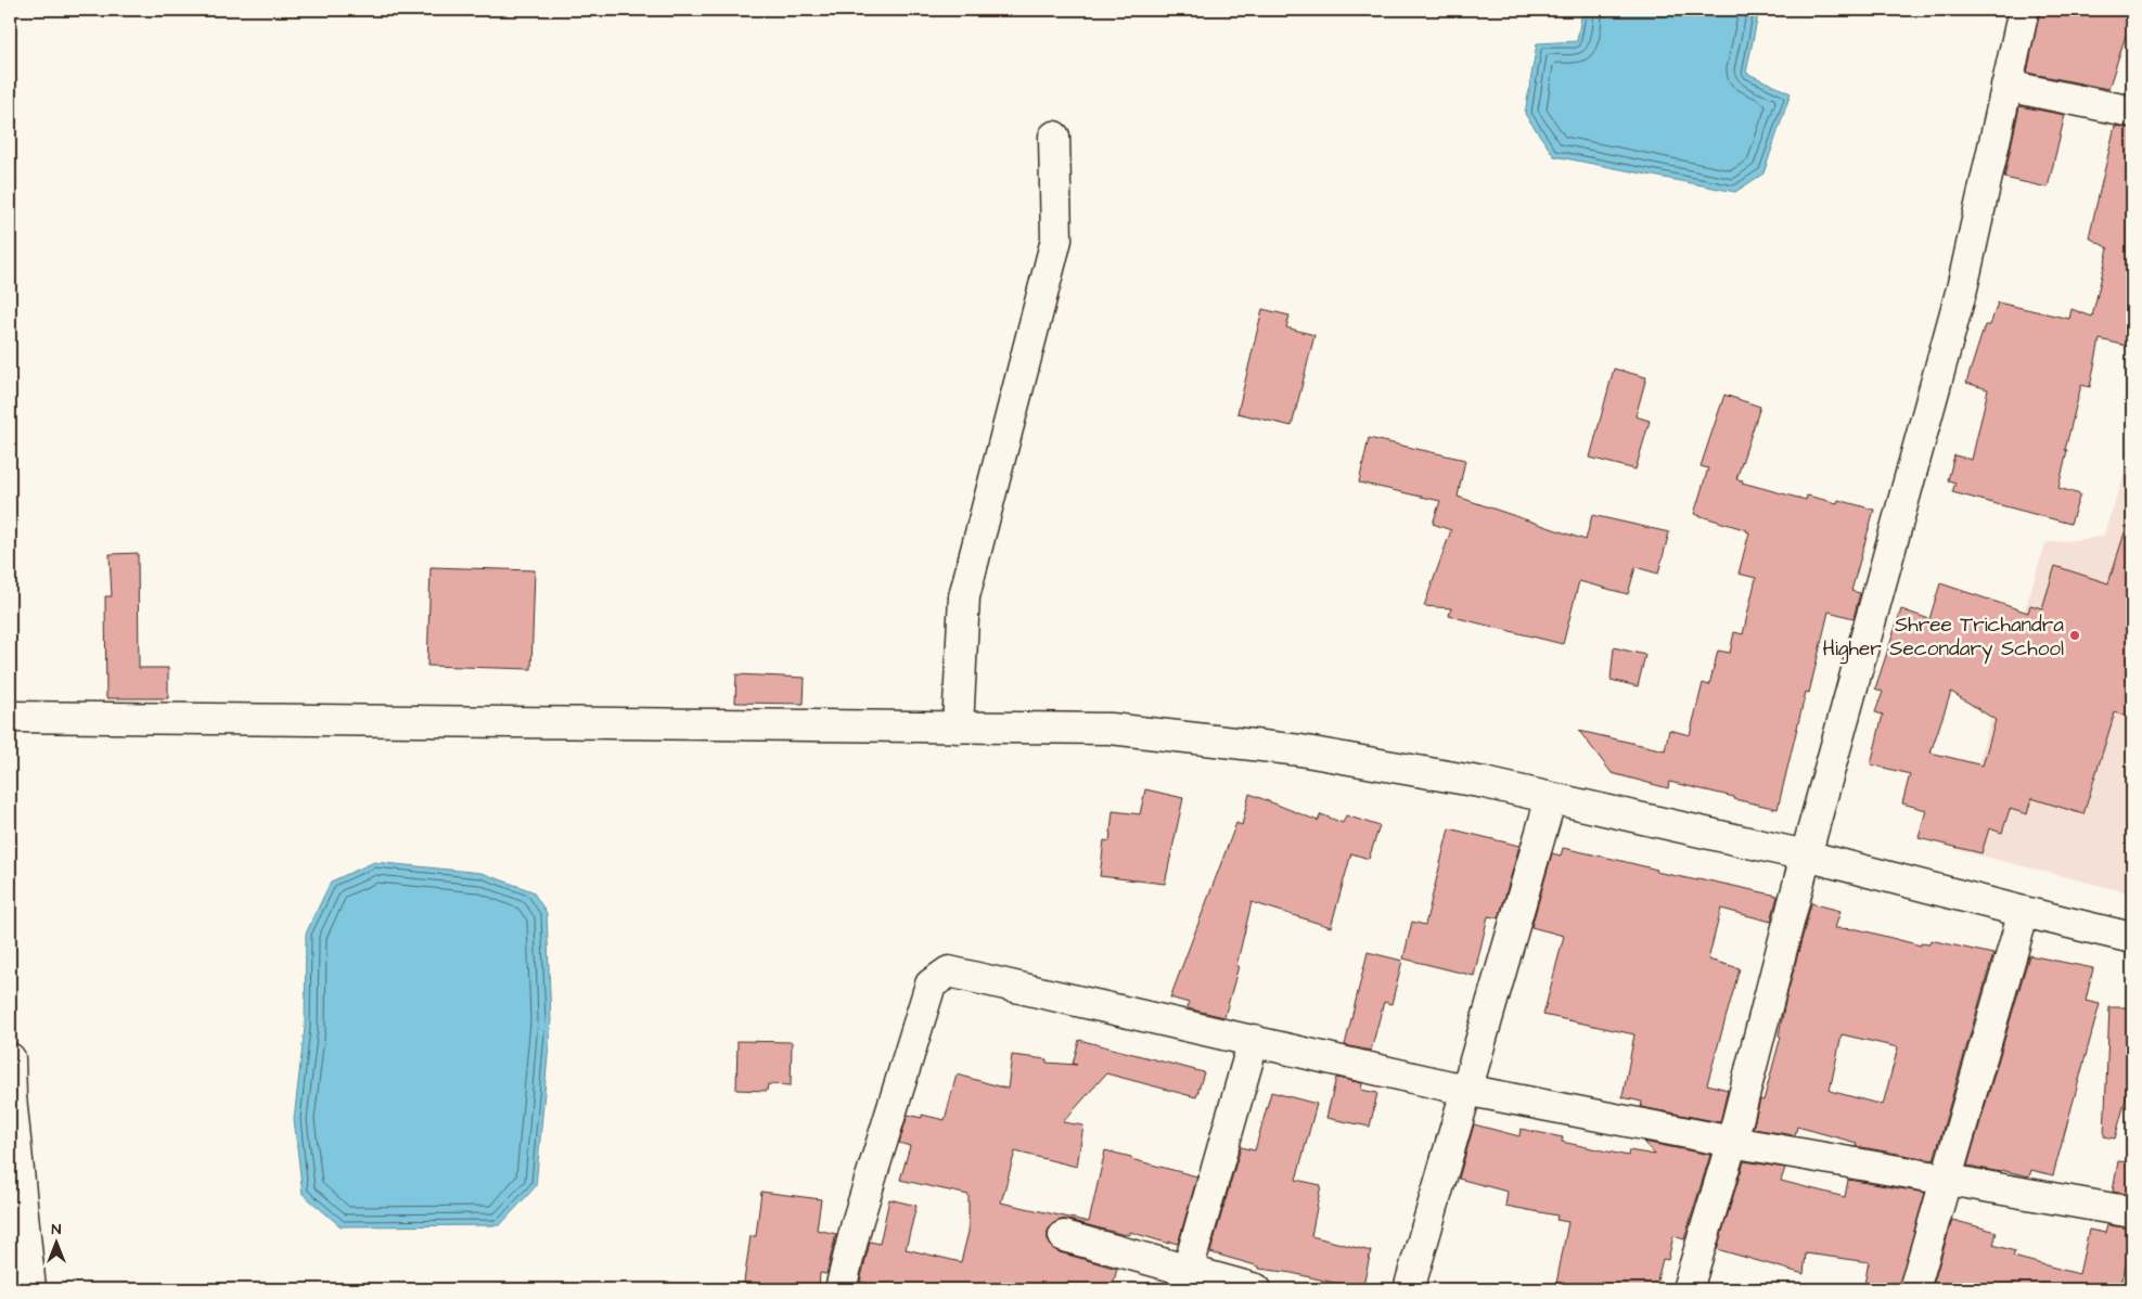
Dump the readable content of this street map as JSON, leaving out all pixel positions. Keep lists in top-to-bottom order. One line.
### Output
{"places":["Shree Trichandra Higher Secondary School"],"north":"top"}
